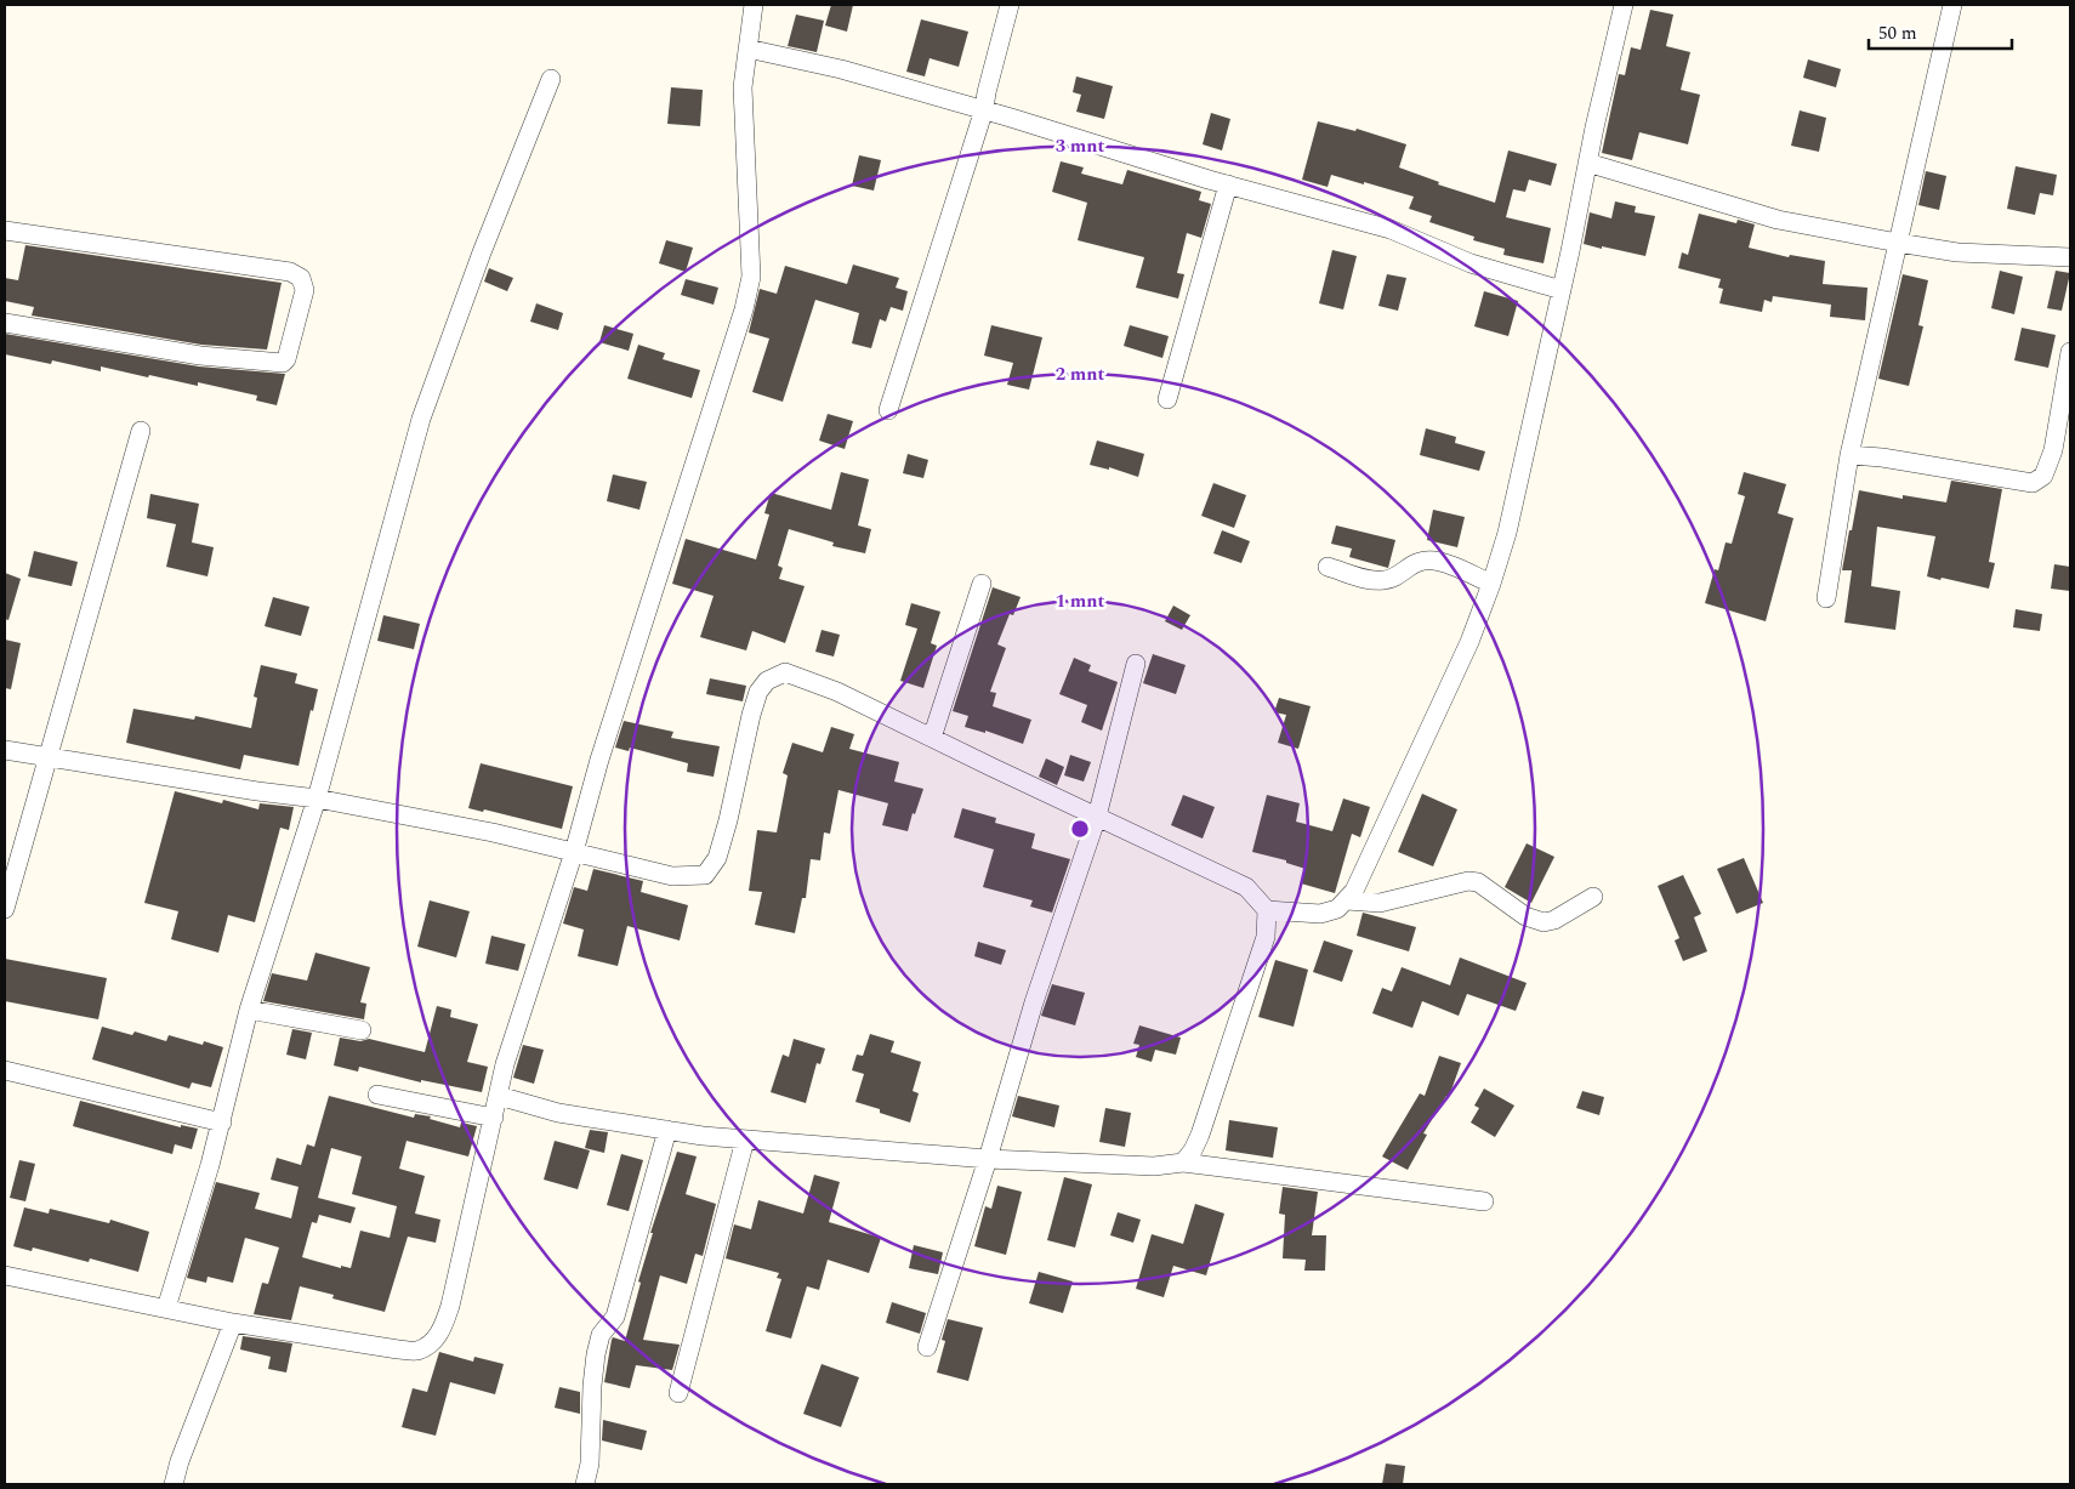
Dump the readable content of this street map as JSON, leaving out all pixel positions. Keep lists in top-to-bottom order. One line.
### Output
{"scale_bar":"50 m","rings":["3 mnt","2 mnt","1 mnt"]}
